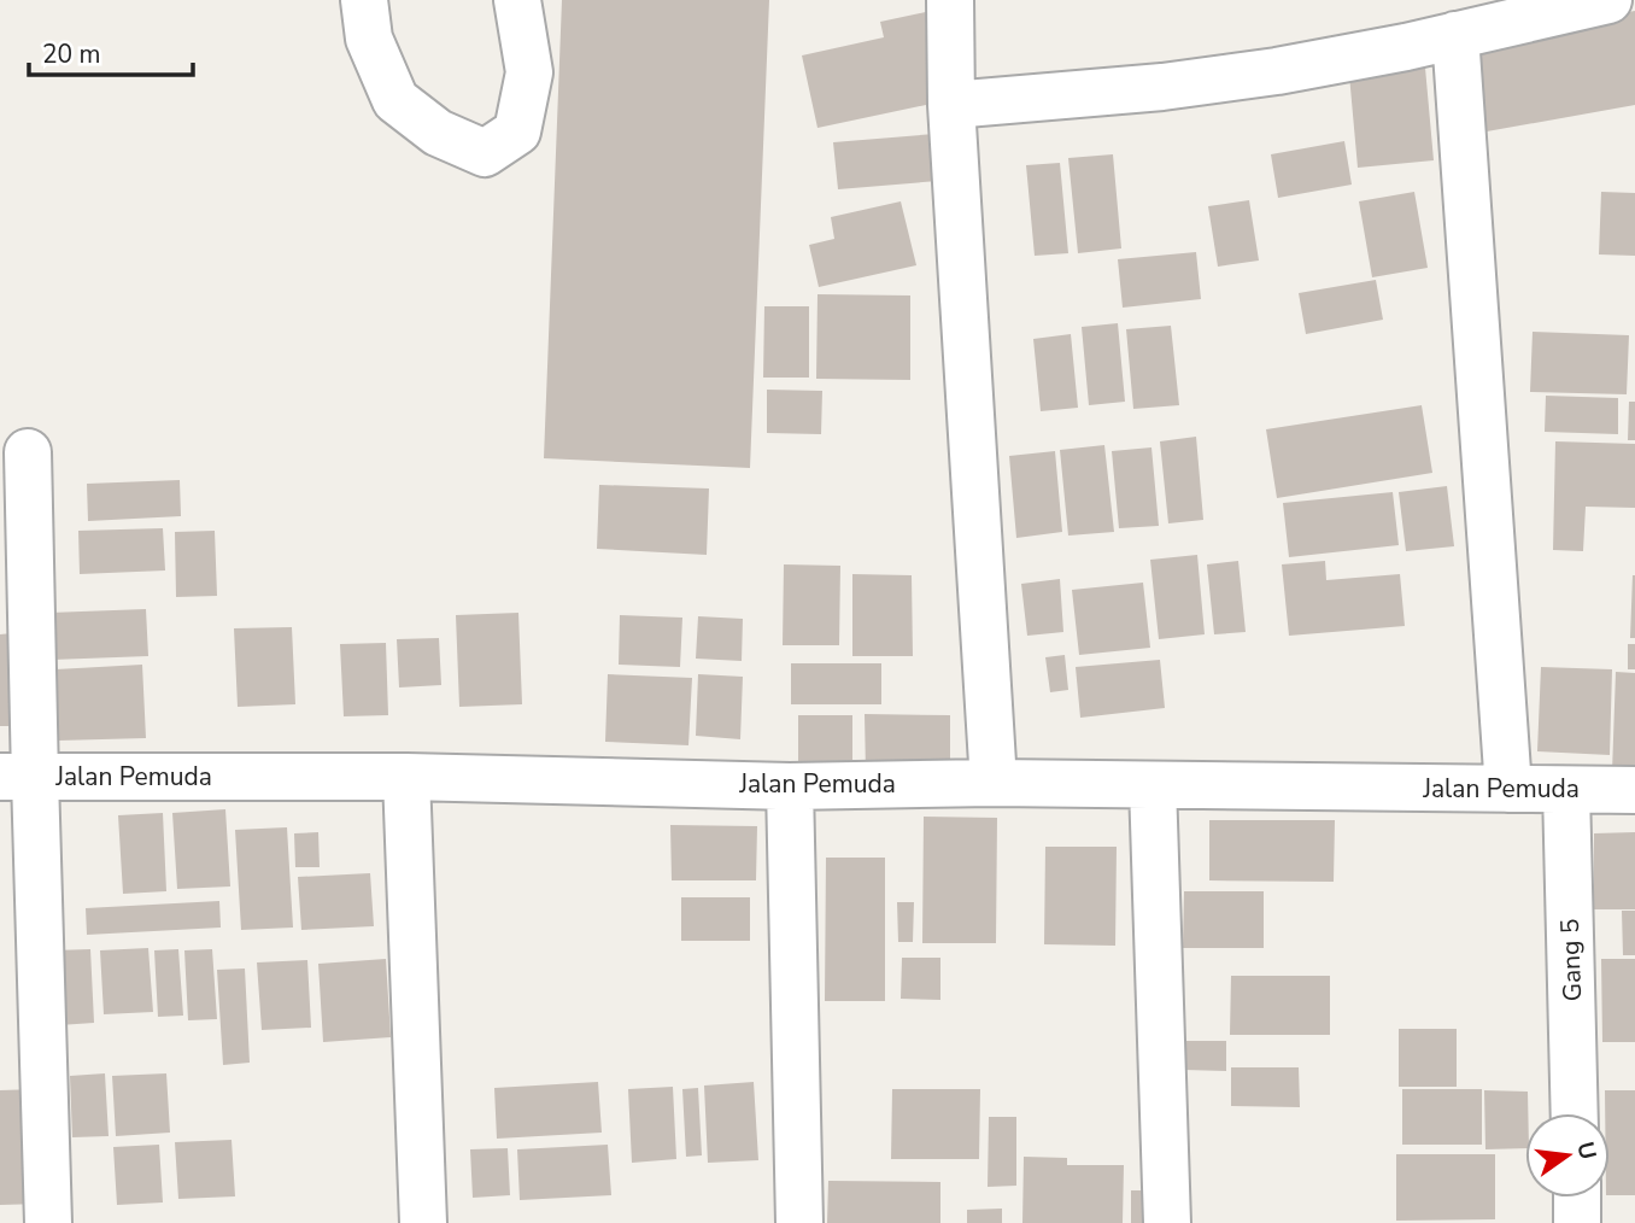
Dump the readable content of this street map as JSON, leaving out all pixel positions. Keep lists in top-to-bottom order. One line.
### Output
{"streets":{"street":["Jalan Pemuda","Gang 5"]},"crossings":[["Jalan Pemuda","Gang 5"]],"scale_bar":"20 m","north":"right"}
